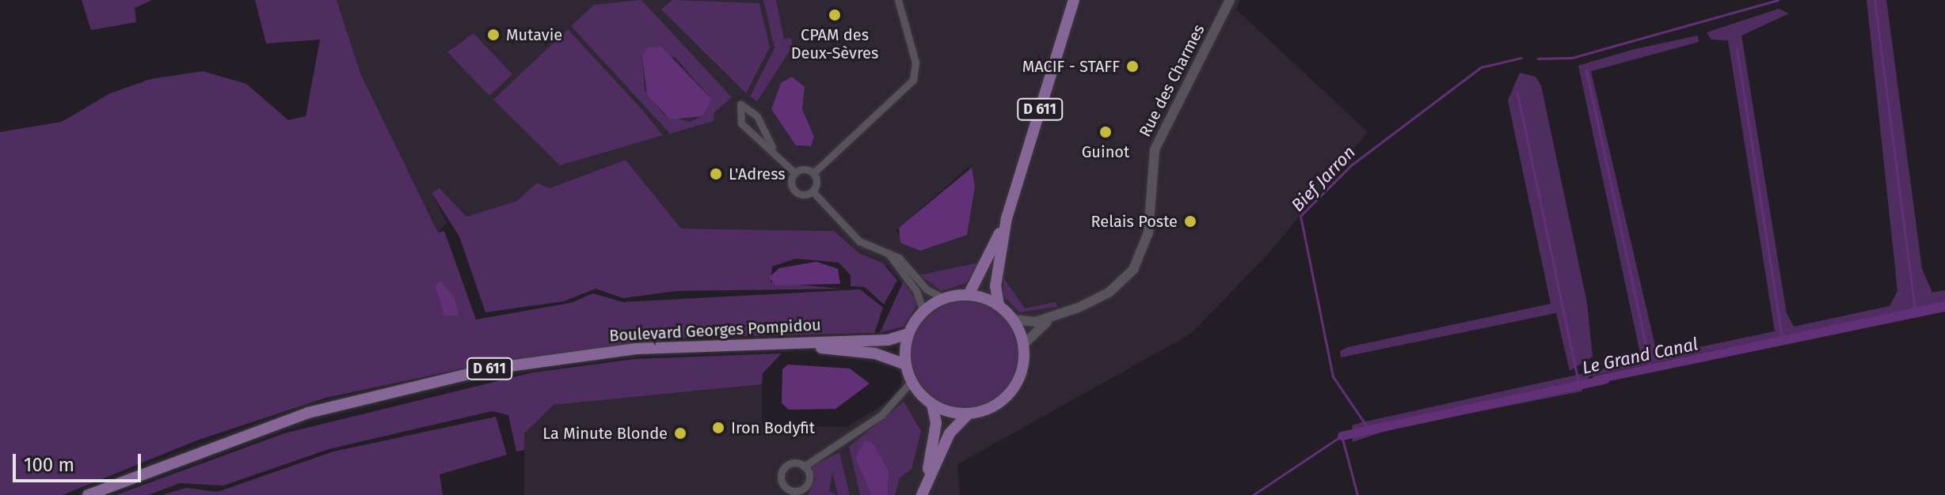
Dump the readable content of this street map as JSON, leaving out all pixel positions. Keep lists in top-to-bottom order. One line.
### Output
{"streets":{"main road":["D 611","Boulevard Georges Pompidou"],"street":["Rue des Charmes"]},"crossings":[["Rue des Charmes","D 611"],["Rue des Charmes","Boulevard Georges Pompidou"],["D 611","Boulevard Georges Pompidou"]],"water":["Bief Jarron","Le Grand Canal"],"places":["CPAM des Deux-Sèvres","Mutavie","MACIF - STAFF","Guinot","L'Adress","Relais Poste","Iron Bodyfit","La Minute Blonde"],"scale_bar":"100 m"}
